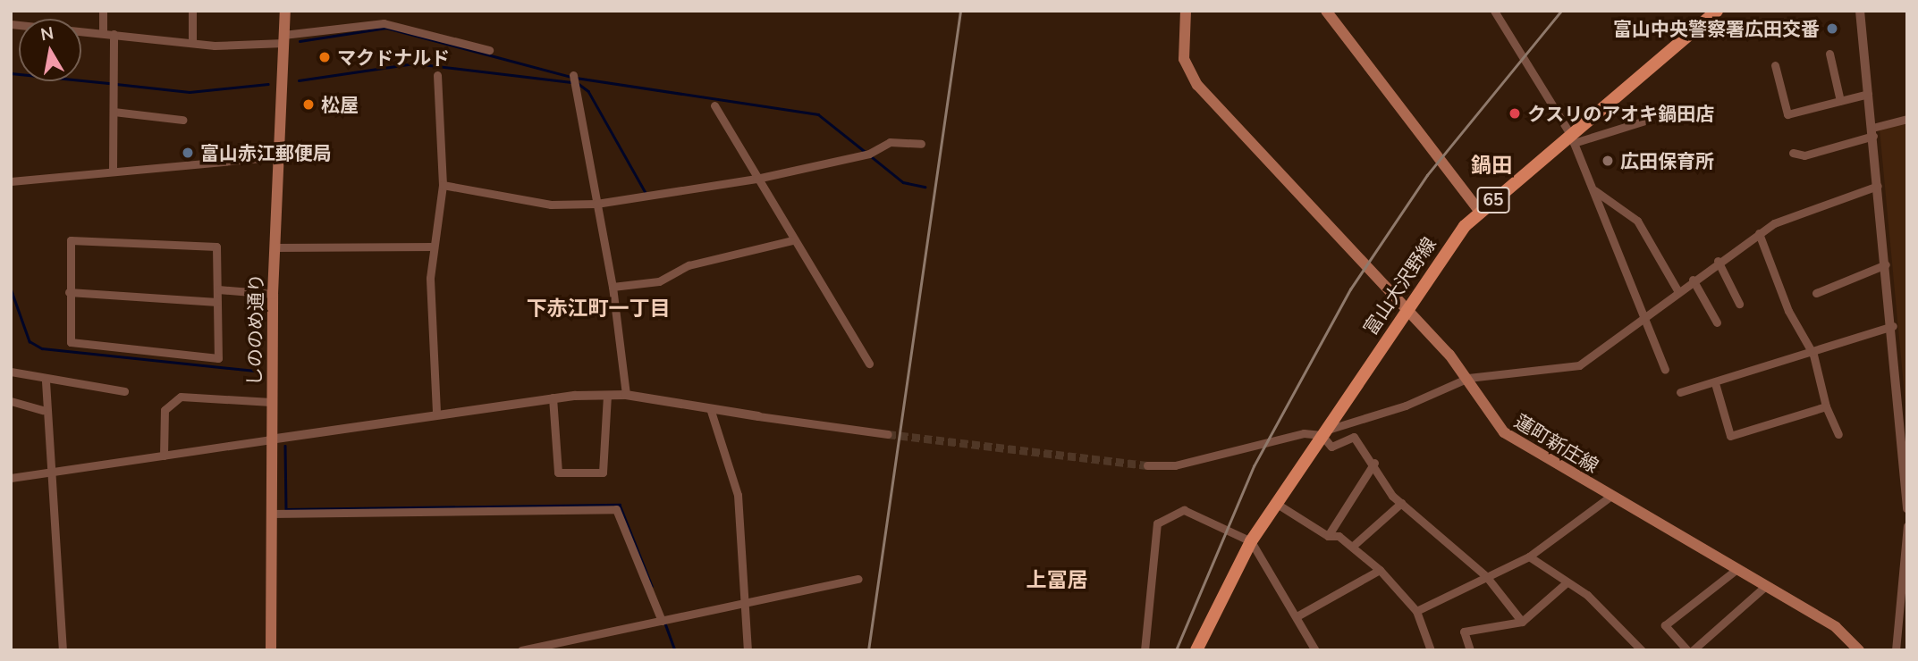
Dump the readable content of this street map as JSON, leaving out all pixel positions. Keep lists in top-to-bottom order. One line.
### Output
{"streets":{"main road":["65","富山大沢野線","しののめ通り","蓮町新庄線"]},"crossings":[["富山大沢野線","蓮町新庄線"]],"districts":["鍋田","下赤江町一丁目","上冨居"],"places":["富山中央警察署広田交番","マクドナルド","松屋","クスリのアオキ鍋田店","富山赤江郵便局","広田保育所"],"north":"top"}
